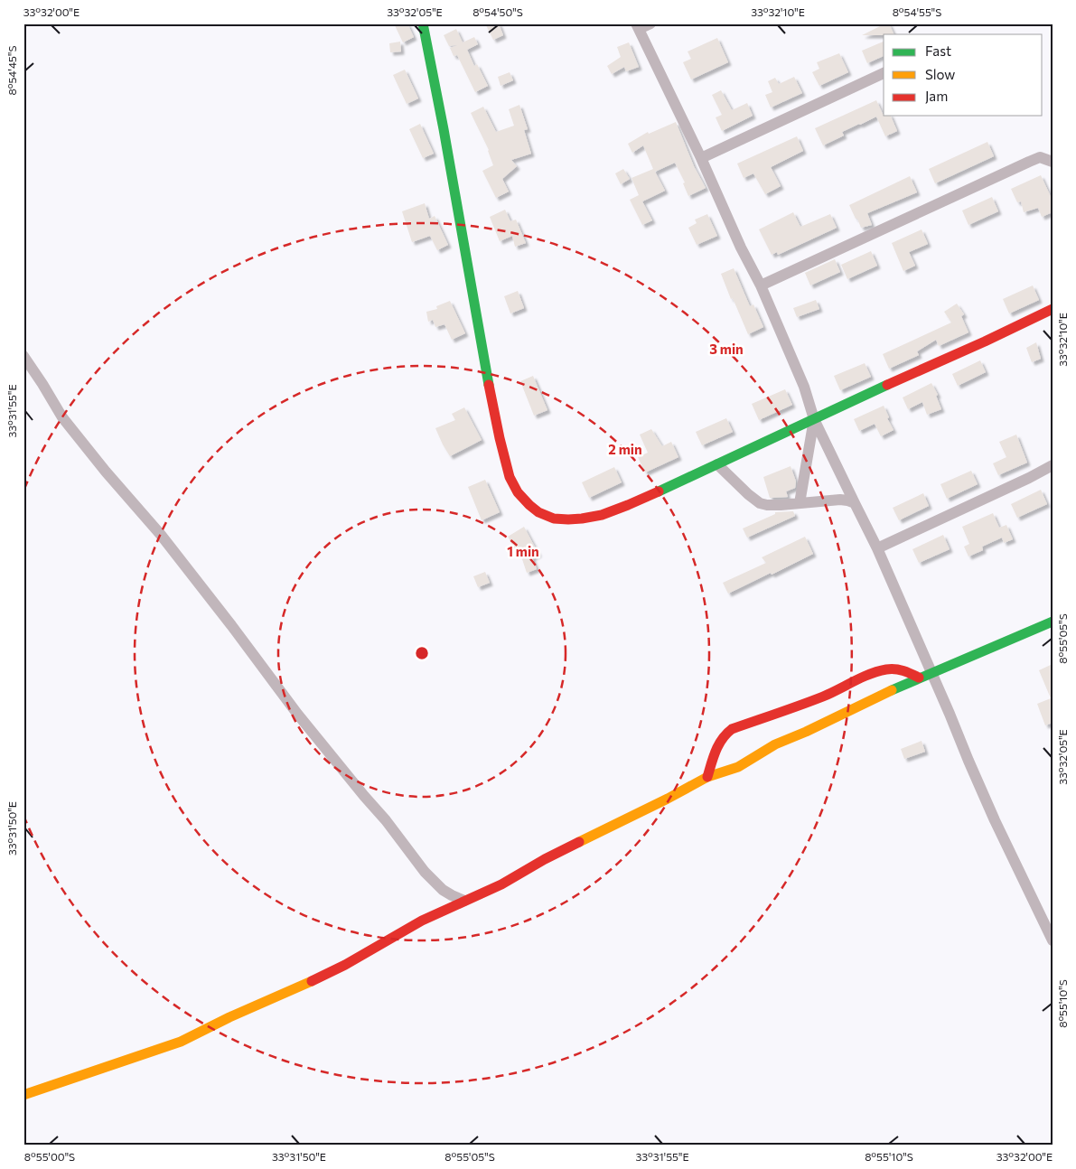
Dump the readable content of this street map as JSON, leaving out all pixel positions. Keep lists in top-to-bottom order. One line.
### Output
{"legend":["Fast","Slow","Jam"],"coordinates":["33°32'00\"E","33°32'05\"E","8°54'50\"S","33°32'10\"E","8°54'55\"S","8°54'45\"S","33°31'55\"E","8°55'05\"S","33°31'50\"E","8°55'10\"S","8°55'00\"S"],"rings":["3 min","2 min","1 min"]}
